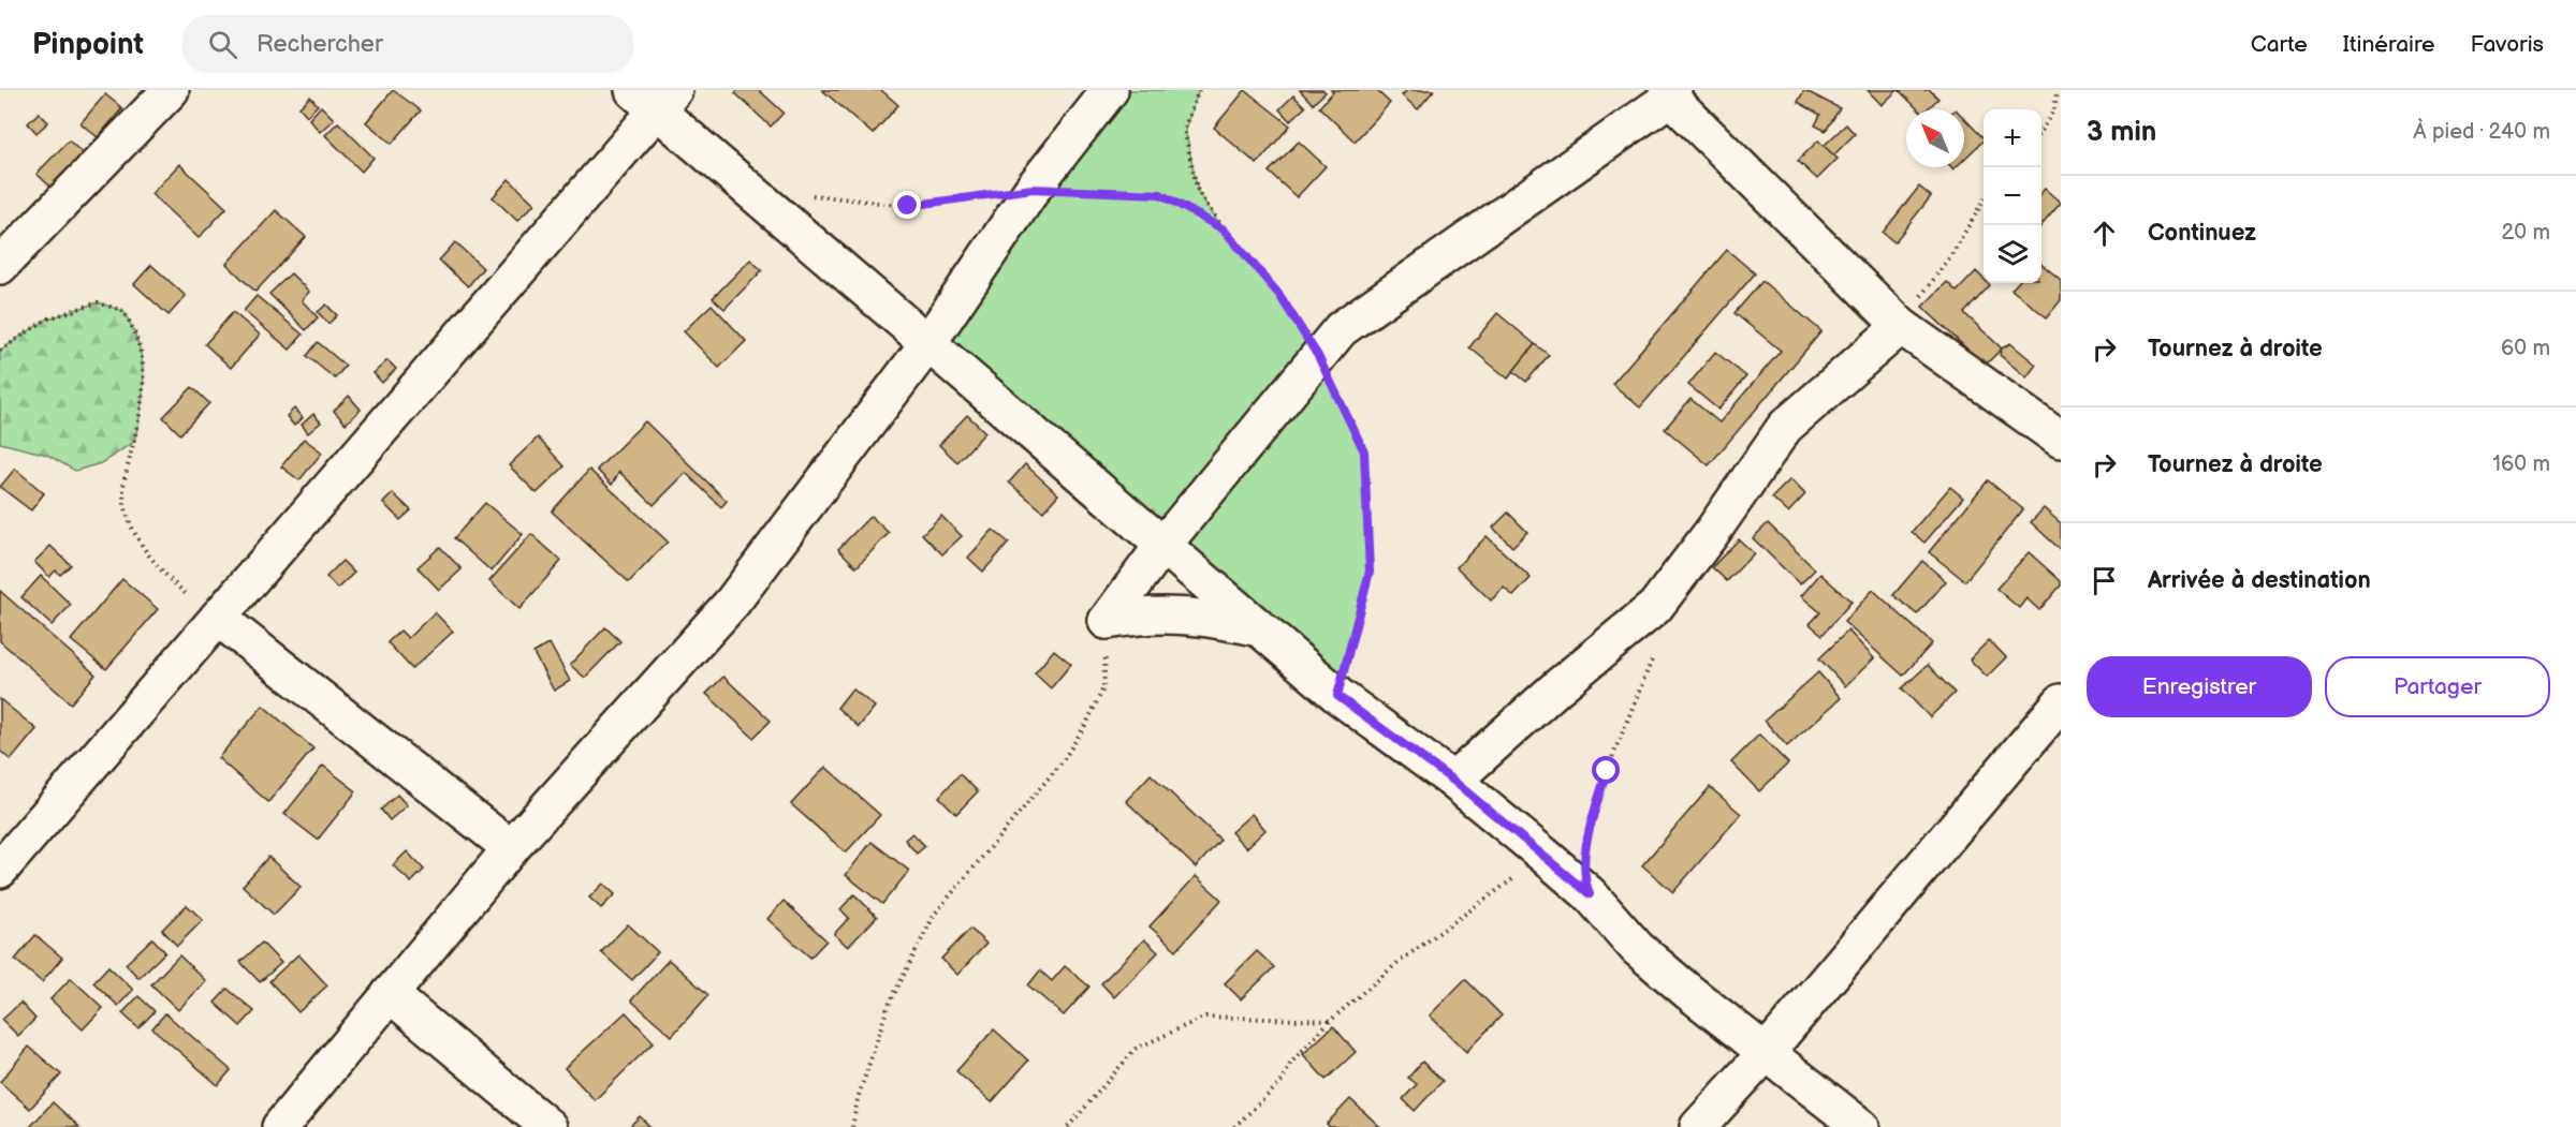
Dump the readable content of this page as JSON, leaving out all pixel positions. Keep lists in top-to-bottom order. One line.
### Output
{"north":"top left","page":{"header":"Pinpoint","search":"Rechercher","nav":["Carte","Itinéraire","Favoris"],"heading":["3 min","À pied · 240 m"],"map_buttons":["+","−"],"list":[["Continuez","20 m"],["Tournez à droite","60 m"],["Tournez à droite","160 m"],"Arrivée à destination"],"buttons":["Enregistrer","Partager"]}}
